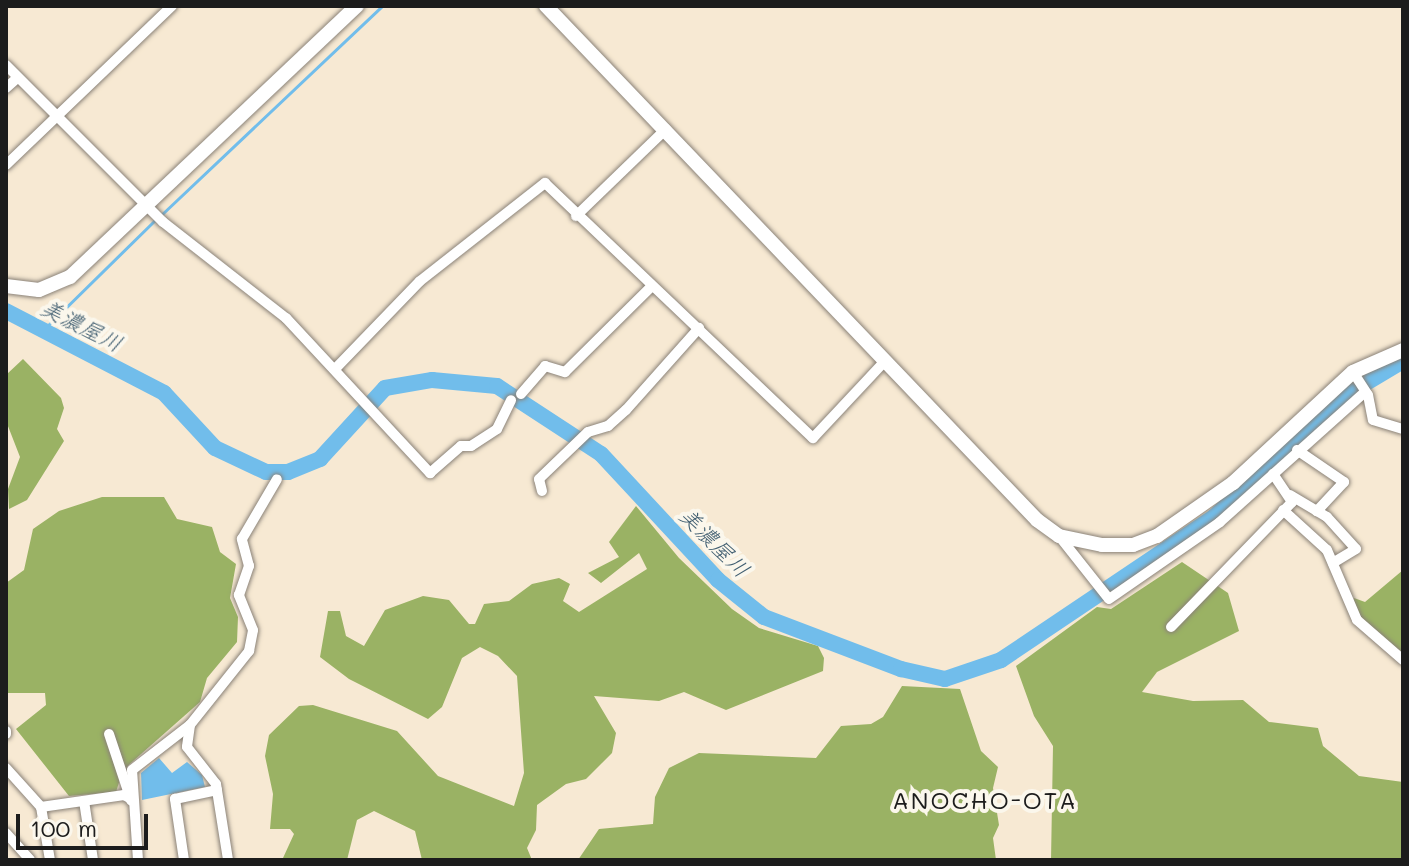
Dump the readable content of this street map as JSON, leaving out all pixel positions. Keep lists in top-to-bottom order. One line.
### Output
{"districts":["ANOCHO-OTA"],"water":["美濃屋川"],"scale_bar":"100 m"}
